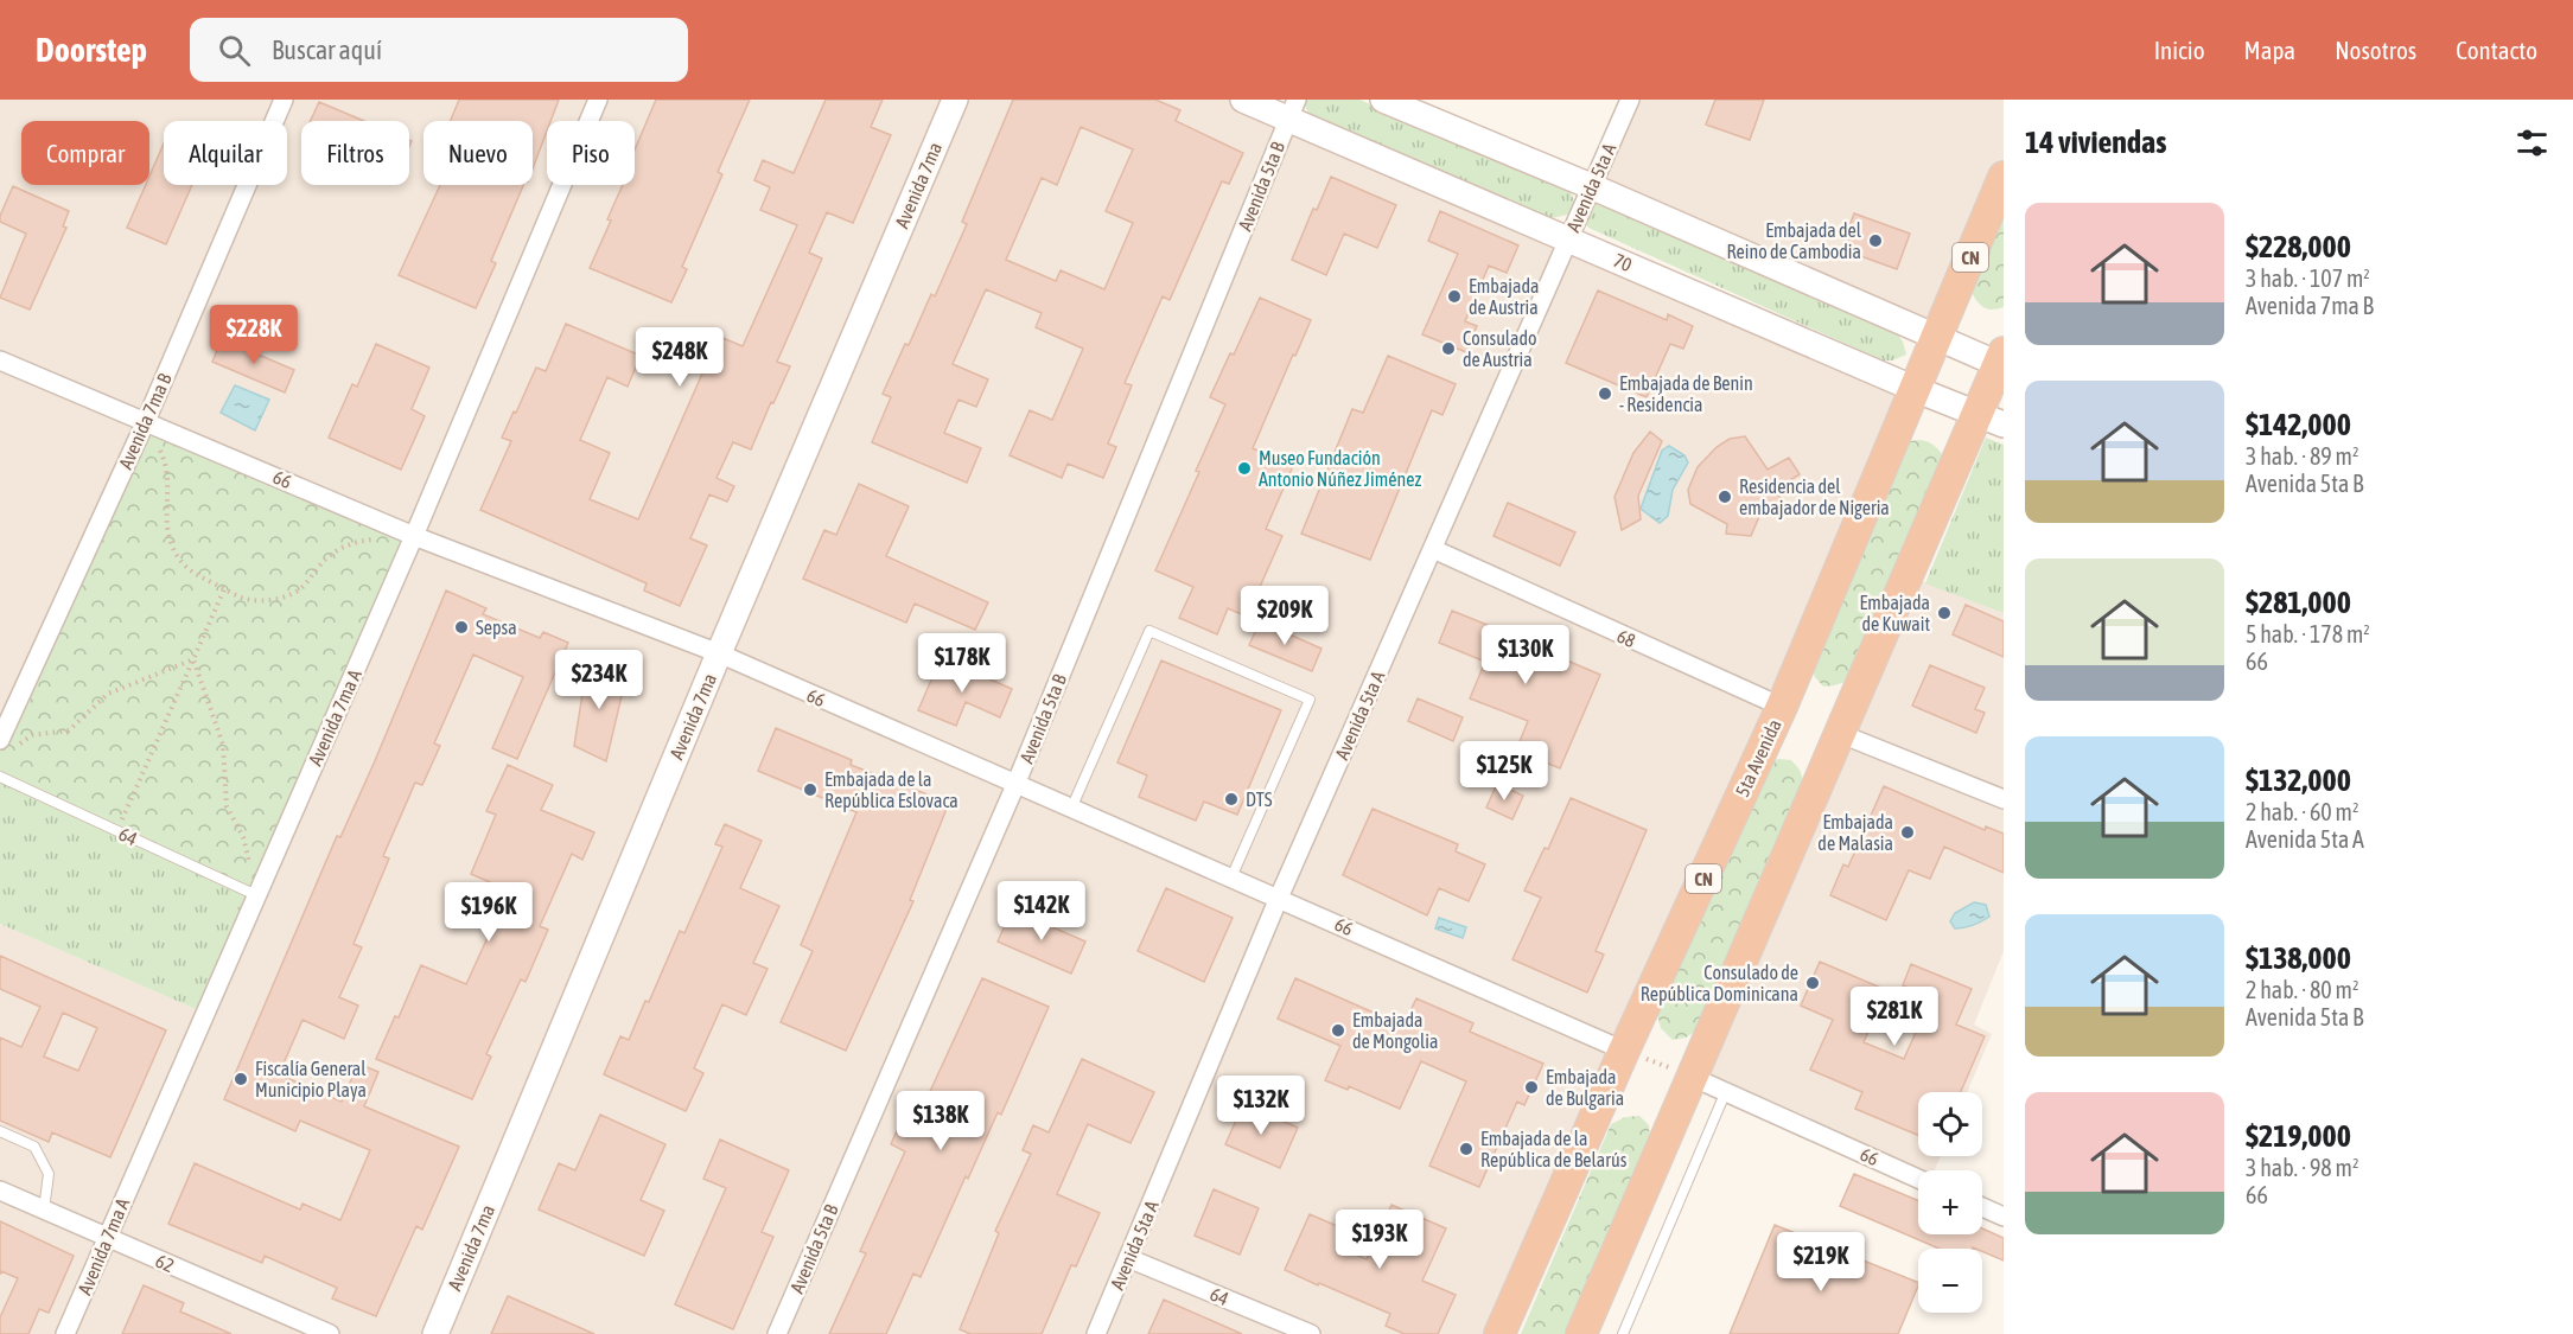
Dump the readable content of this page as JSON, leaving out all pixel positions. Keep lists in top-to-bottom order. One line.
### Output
{"streets":{"highway":["CN","5ta Avenida"],"main road":["Avenida 7ma","70"],"street":["Avenida 5ta B","Avenida 5ta A","Avenida 7ma B","66","68","Avenida 7ma A","64","62"]},"crossings":[["Avenida 7ma","66"],["Avenida 5ta B","70"],["Avenida 5ta B","66"],["Avenida 5ta A","70"],["Avenida 5ta A","66"],["Avenida 5ta A","68"],["Avenida 5ta A","64"],["70","5ta Avenida"],["Avenida 7ma B","66"],["66","Avenida 7ma A"],["66","5ta Avenida"],["68","5ta Avenida"],["Avenida 7ma A","64"],["Avenida 7ma A","62"]],"places":["Embajada del Reino de Cambodia","Embajada de Austria","Consulado de Austria","Embajada de Benin - Residencia","Museo Fundación Antonio Núñez Jiménez","Residencia del embajador de Nigeria","Embajada de Kuwait","Sepsa","Embajada de la República Eslovaca","DTS","Embajada de Malasia","Consulado de República Dominicana","Embajada de Mongolia","Fiscalía General Municipio Playa","Embajada de Bulgaria","Embajada de la República de Belarús"],"page":{"header":"Doorstep","search":"Buscar aquí","nav":["Inicio","Mapa","Nosotros","Contacto"],"heading":"14 viviendas","chip":["Comprar","Alquilar","Filtros","Nuevo","Piso"],"list":[{"name":"$228,000","note":"3 hab. · 107 m² · Avenida 7ma B"},{"name":"$142,000","note":"3 hab. · 89 m² · Avenida 5ta B"},{"name":"$281,000","note":"5 hab. · 178 m² · 66"},{"name":"$132,000","note":"2 hab. · 60 m² · Avenida 5ta A"},{"name":"$138,000","note":"2 hab. · 80 m² · Avenida 5ta B"},{"name":"$219,000","note":"3 hab. · 98 m² · 66"}],"price":["$228K","$248K","$209K","$130K","$178K","$234K","$125K","$142K","$196K","$281K","$132K","$138K","$193K","$219K"],"map_buttons":["+","−"]}}
